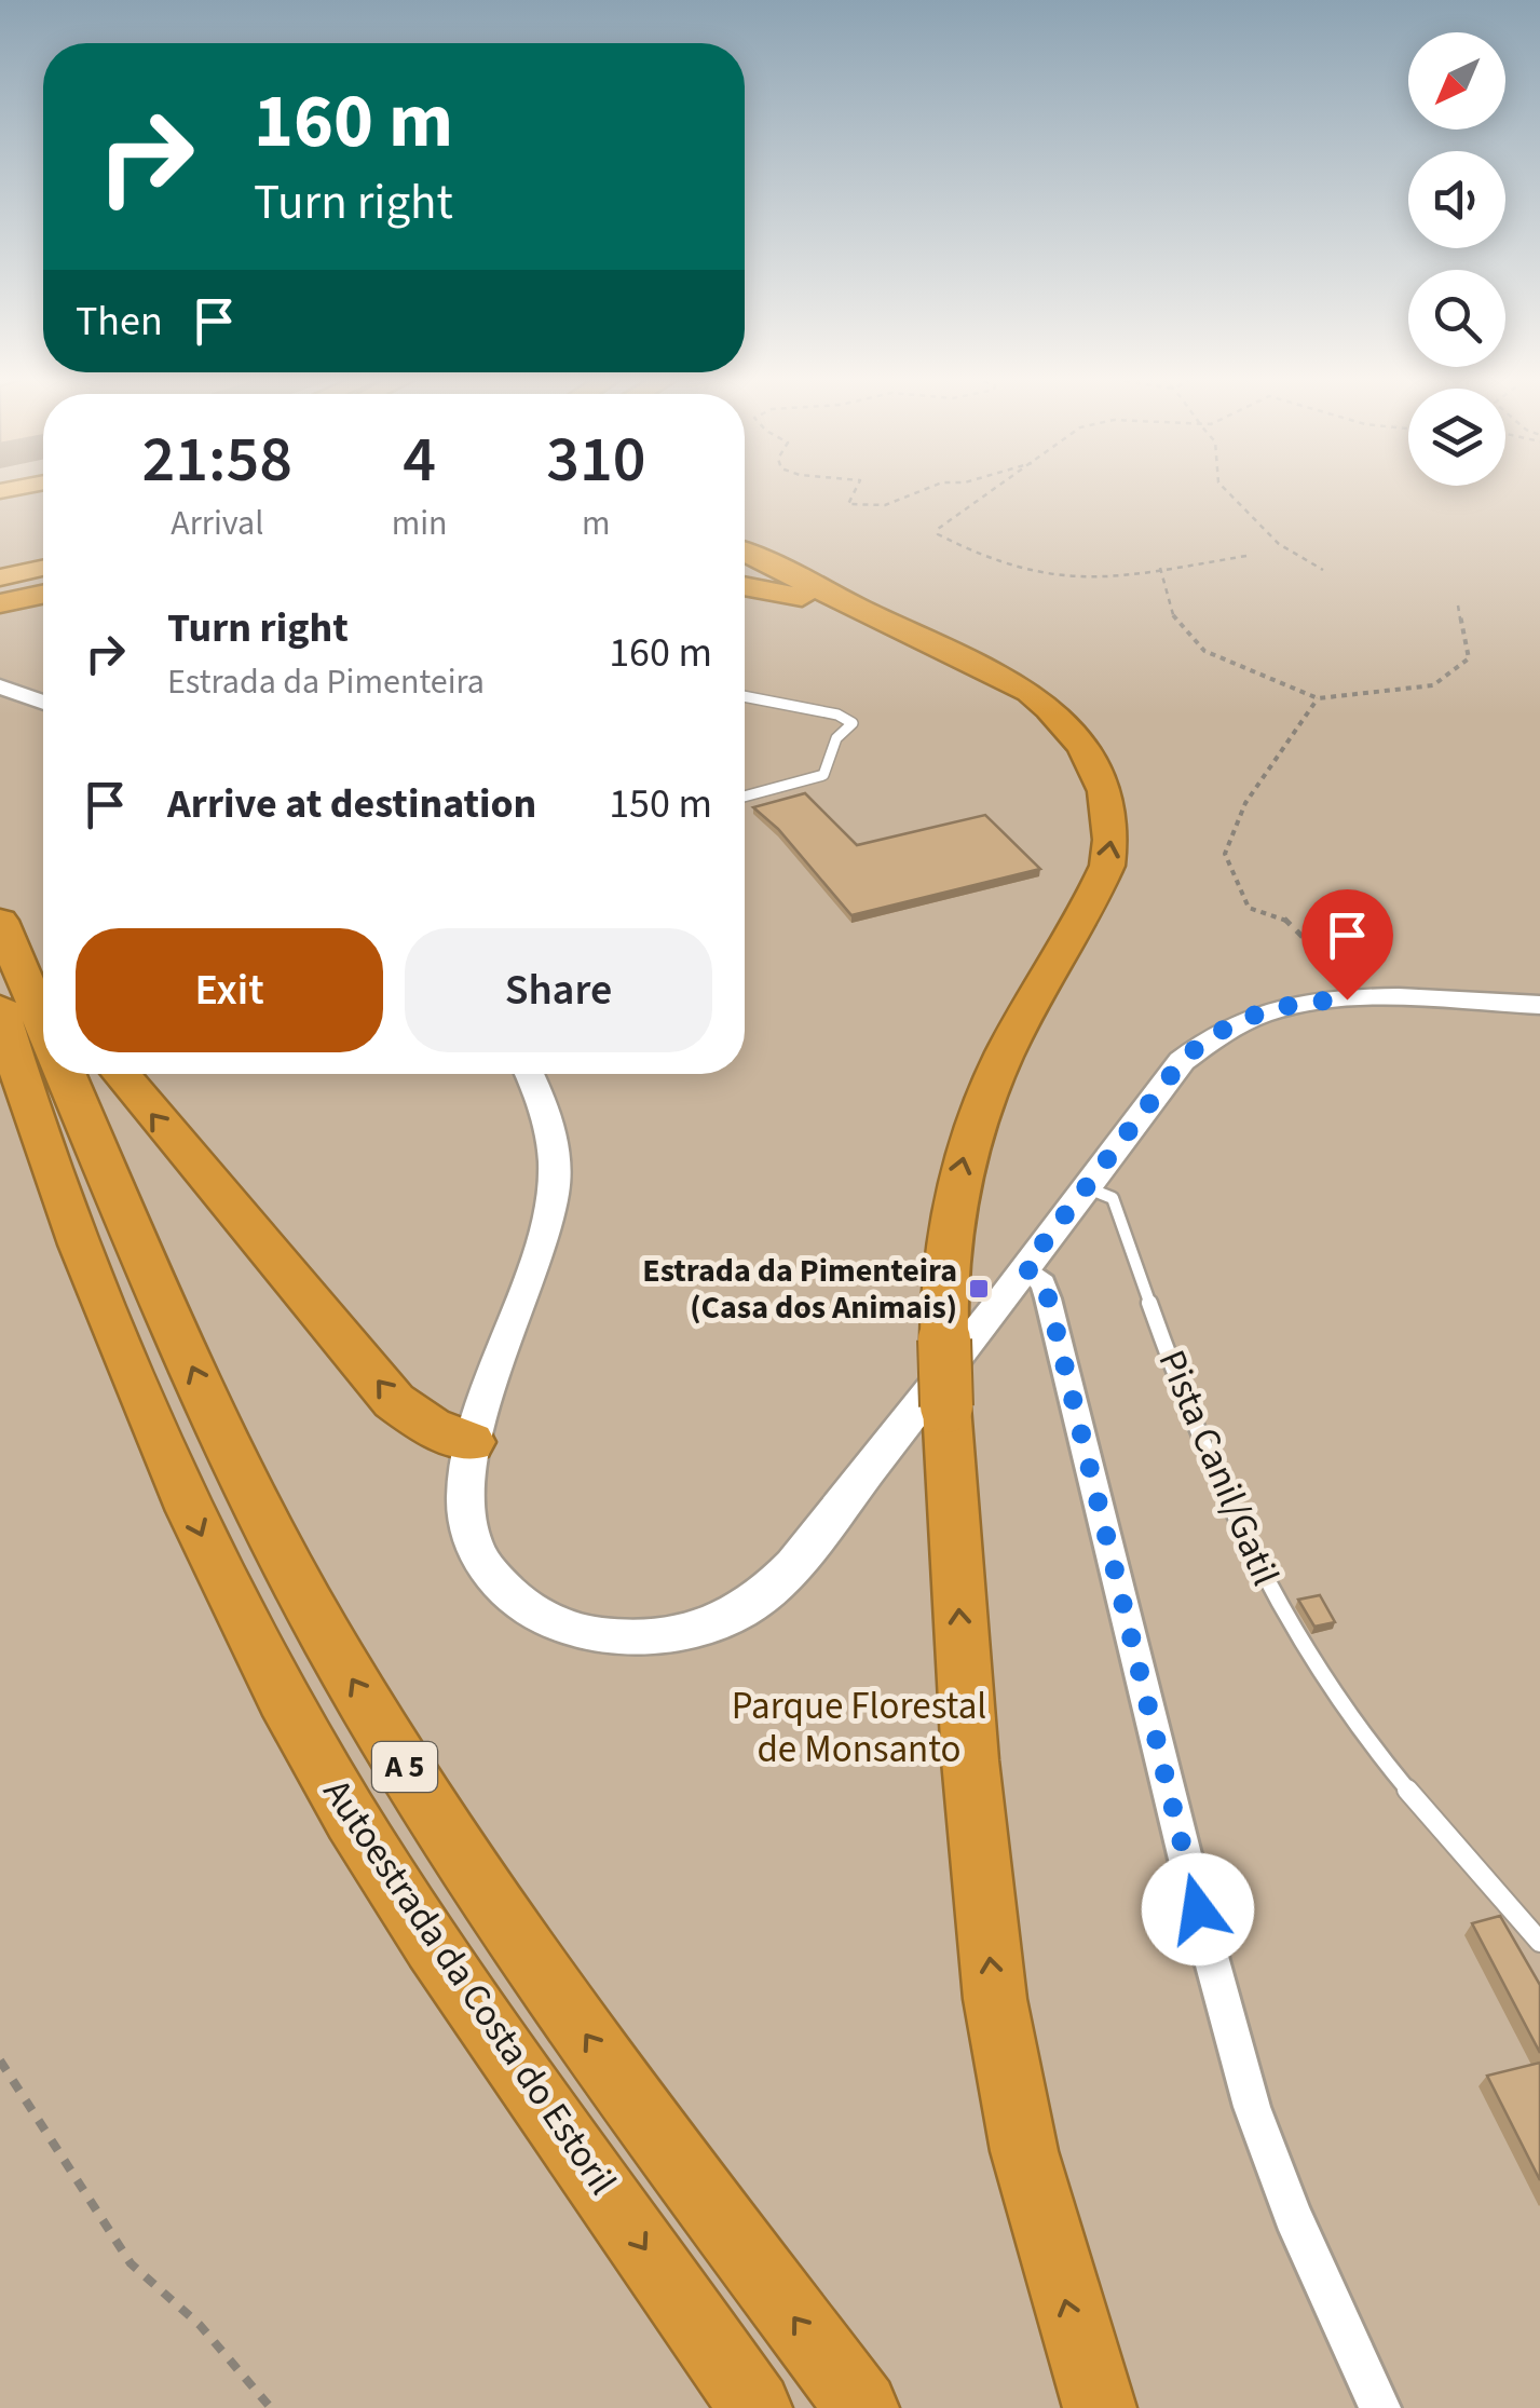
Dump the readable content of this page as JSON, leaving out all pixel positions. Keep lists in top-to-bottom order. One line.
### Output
{"streets":{"highway":["A 5","Autoestrada da Costa do Estoril"],"lane":["Pista Canil/Gatil"]},"parks":["Parque Florestal de Monsanto"],"places":{"transit":["Estrada da Pimenteira (Casa dos Animais)"]},"north":"bottom left","page":{"turn":["160 m","Turn right"],"then":"Then","eta":["21:58","Arrival","4","min","310","m"],"list":[{"name":"Turn right","note":"Estrada da Pimenteira","value":"160 m"},{"name":"Arrive at destination","value":"150 m"}],"buttons":["Exit","Share"]}}
